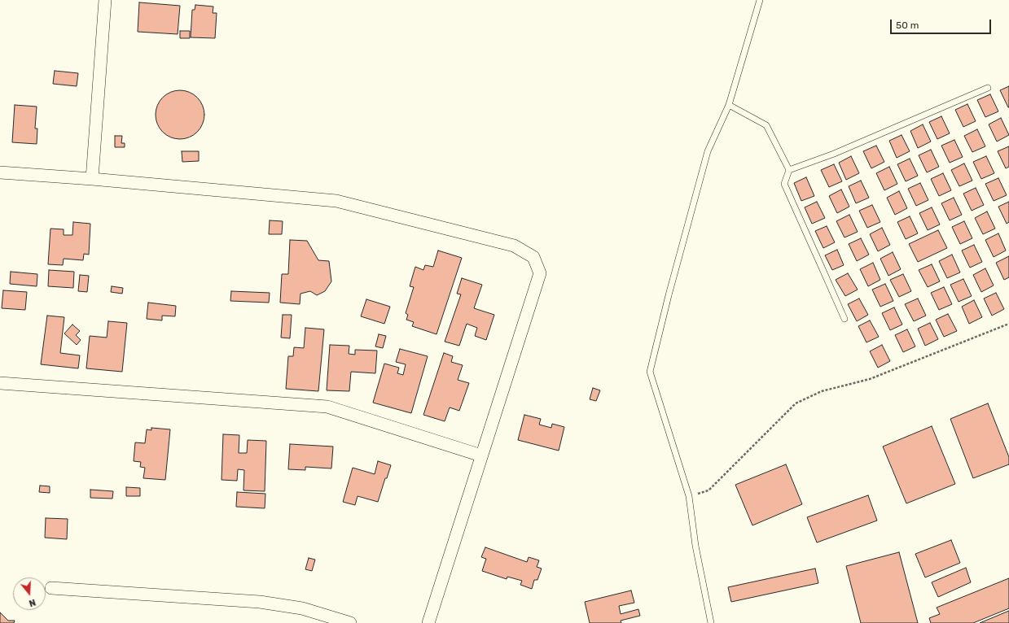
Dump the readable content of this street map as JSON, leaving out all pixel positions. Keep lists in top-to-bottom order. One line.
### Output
{"scale_bar":"50 m","north":"bottom"}
